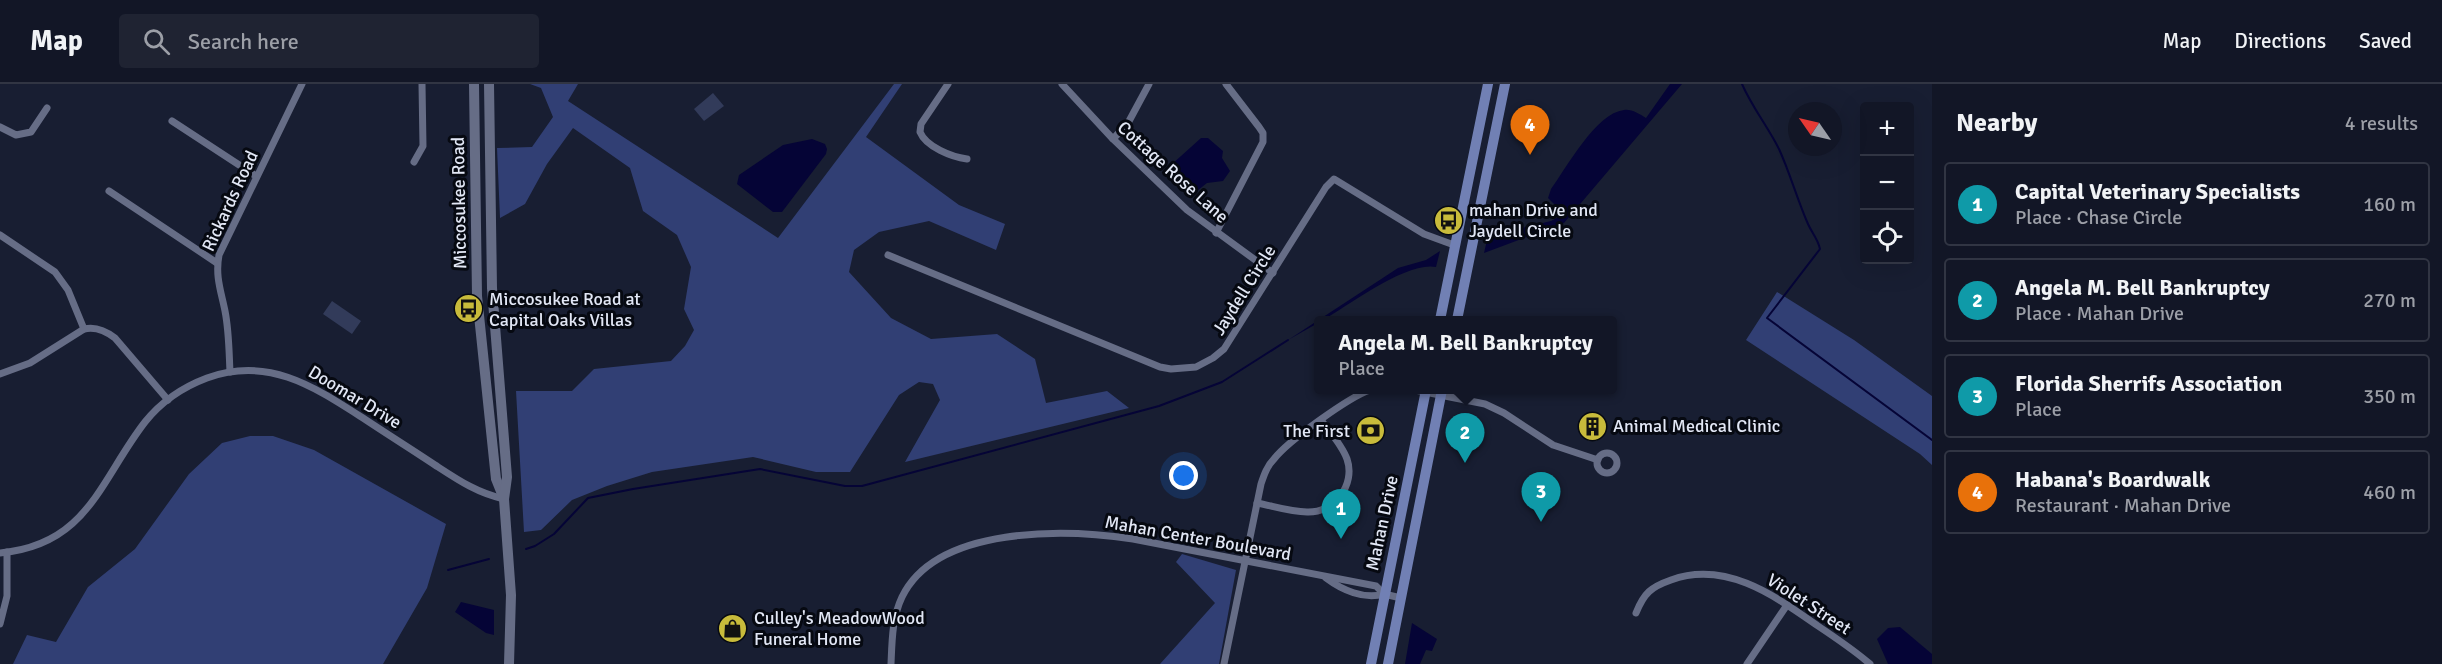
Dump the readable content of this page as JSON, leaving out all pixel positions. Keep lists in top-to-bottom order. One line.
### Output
{"streets":{"main road":["Mahan Drive"],"street":["Cottage Rose Lane","Rickards Road","Miccosukee Road","Jaydell Circle","Doomar Drive","Mahan Center Boulevard","Violet Street"]},"crossings":[["Cottage Rose Lane","Jaydell Circle"],["Rickards Road","Doomar Drive"],["Miccosukee Road","Doomar Drive"],["Mahan Drive","Mahan Center Boulevard"]],"places":{"bus stop":["mahan Drive and Jaydell Circle","Miccosukee Road at Capital Oaks Villas"],"building":["Animal Medical Clinic"],"bank":["The First"],"shop":["Culley's MeadowWood Funeral Home"]},"north":"top left","page":{"header":"Map","search":"Search here","nav":["Map","Directions","Saved"],"heading":["Nearby","4 results"],"map_buttons":["+","−"],"pins":["4","2","3","1"],"list":[{"mark":"1","name":"Capital Veterinary Specialists","note":"Place · Chase Circle","value":"160 m"},{"mark":"2","name":"Angela M. Bell Bankruptcy","note":"Place · Mahan Drive","value":"270 m"},{"mark":"3","name":"Florida Sherrifs Association","note":"Place","value":"350 m"},{"mark":"4","name":"Habana's Boardwalk","note":"Restaurant · Mahan Drive","value":"460 m"}],"popup":["Angela M. Bell Bankruptcy","Place"]}}
